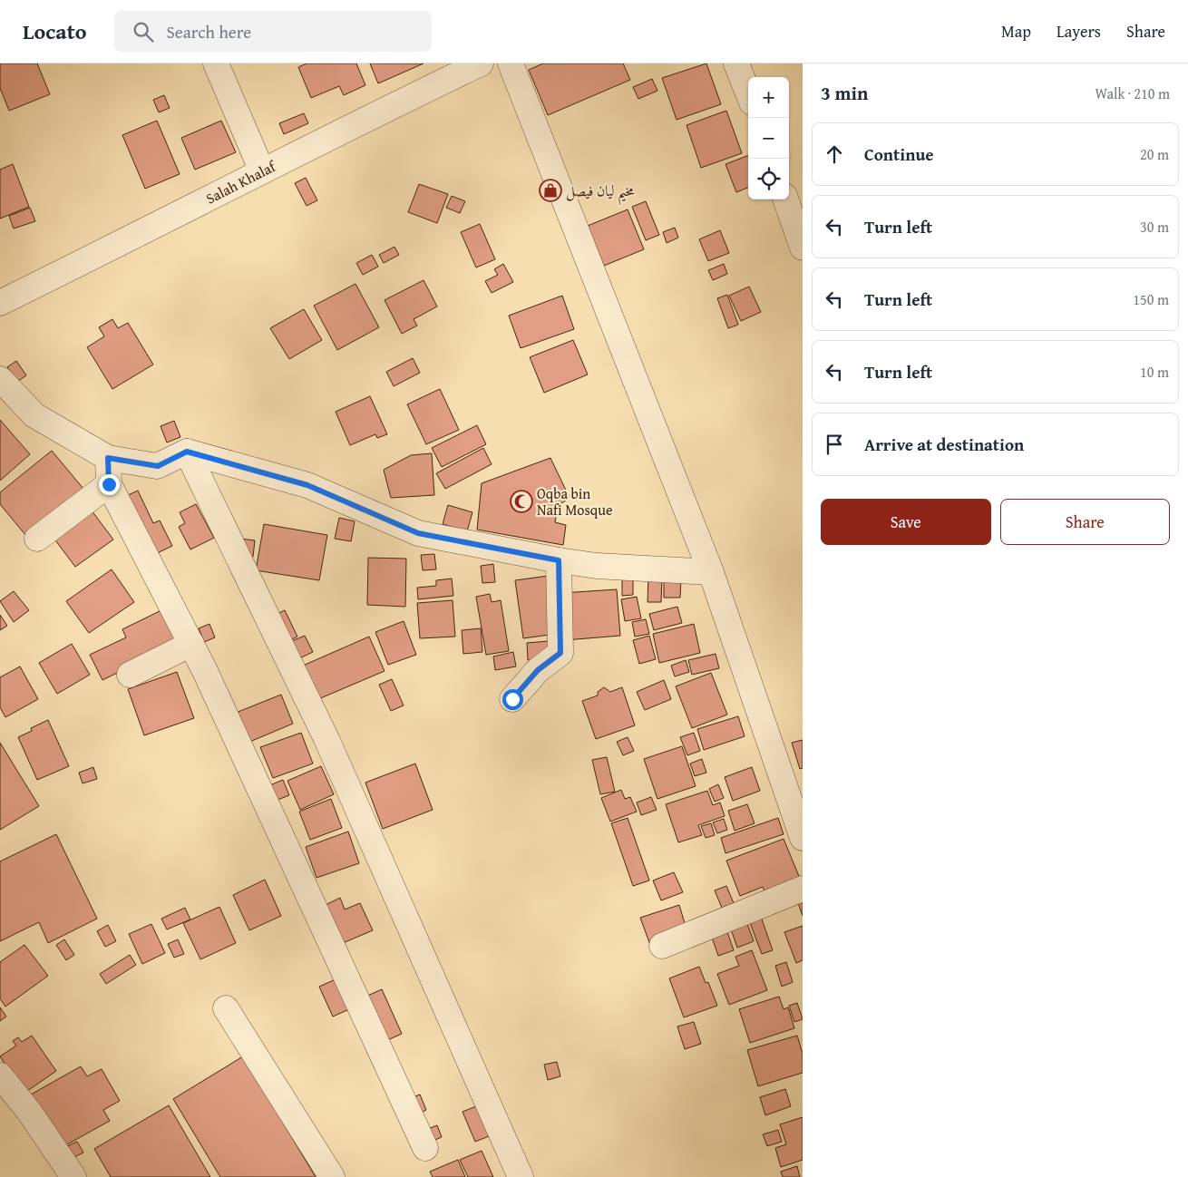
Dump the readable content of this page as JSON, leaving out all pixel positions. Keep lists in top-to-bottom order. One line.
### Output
{"streets":{"street":["Salah Khalaf"]},"places":{"shop":["مخيم ليان فيصل"],"mosque":["Oqba bin Nafi Mosque"]},"page":{"header":"Locato","search":"Search here","nav":["Map","Layers","Share"],"heading":["3 min","Walk · 210 m"],"map_buttons":["+","−"],"list":[["Continue","20 m"],["Turn left","30 m"],["Turn left","150 m"],["Turn left","10 m"],"Arrive at destination"],"buttons":["Save","Share"]}}
